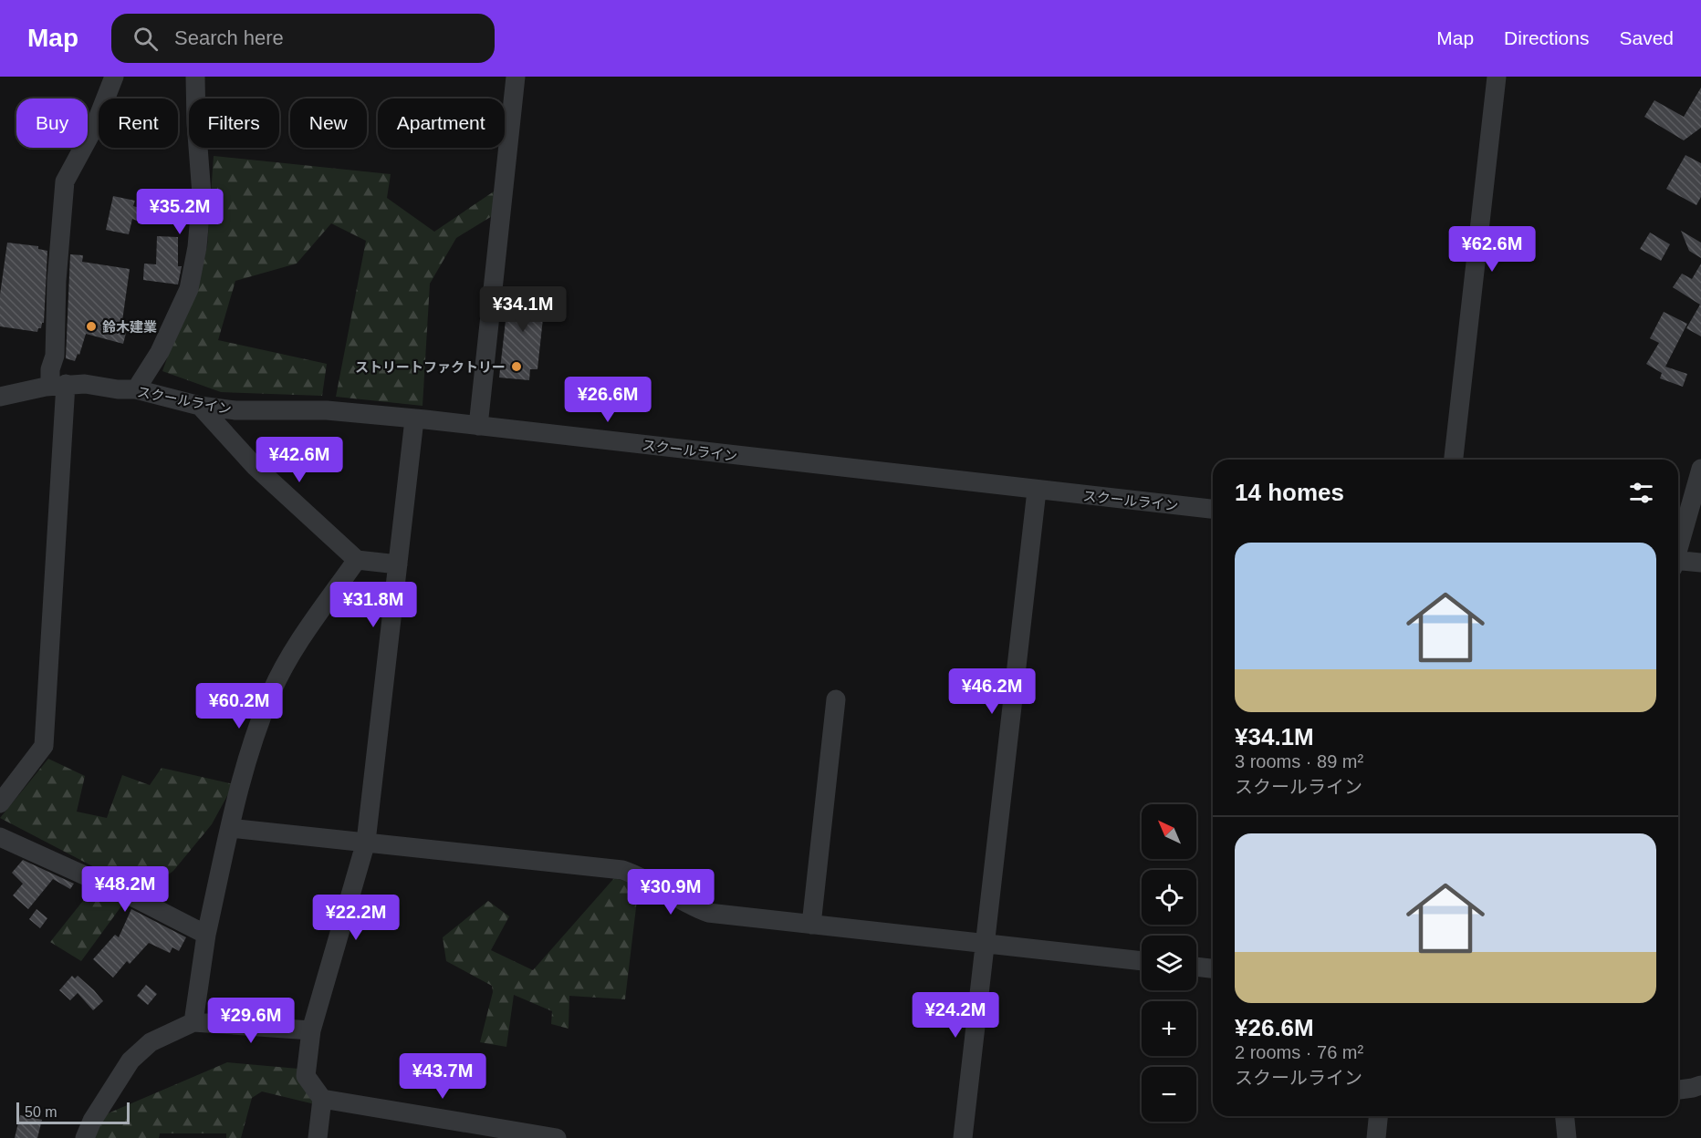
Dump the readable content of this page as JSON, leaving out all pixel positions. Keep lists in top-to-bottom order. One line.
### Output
{"streets":{"street":["スクールライン"]},"places":["鈴木建業","ストリートファクトリー"],"scale_bar":"50 m","north":"top left","page":{"header":"Map","search":"Search here","nav":["Map","Directions","Saved"],"chip":["Buy","Rent","Filters","New","Apartment"],"price":["¥35.2M","¥62.6M","¥34.1M","¥26.6M","¥42.6M","¥31.8M","¥46.2M","¥60.2M","¥48.2M","¥30.9M","¥22.2M","¥24.2M","¥29.6M","¥43.7M"],"heading":"14 homes","list":[{"name":"¥34.1M","note":"3 rooms · 89 m² · スクールライン"},{"name":"¥26.6M","note":"2 rooms · 76 m² · スクールライン"}],"map_buttons":["+","−"],"scale":"50 m"}}
